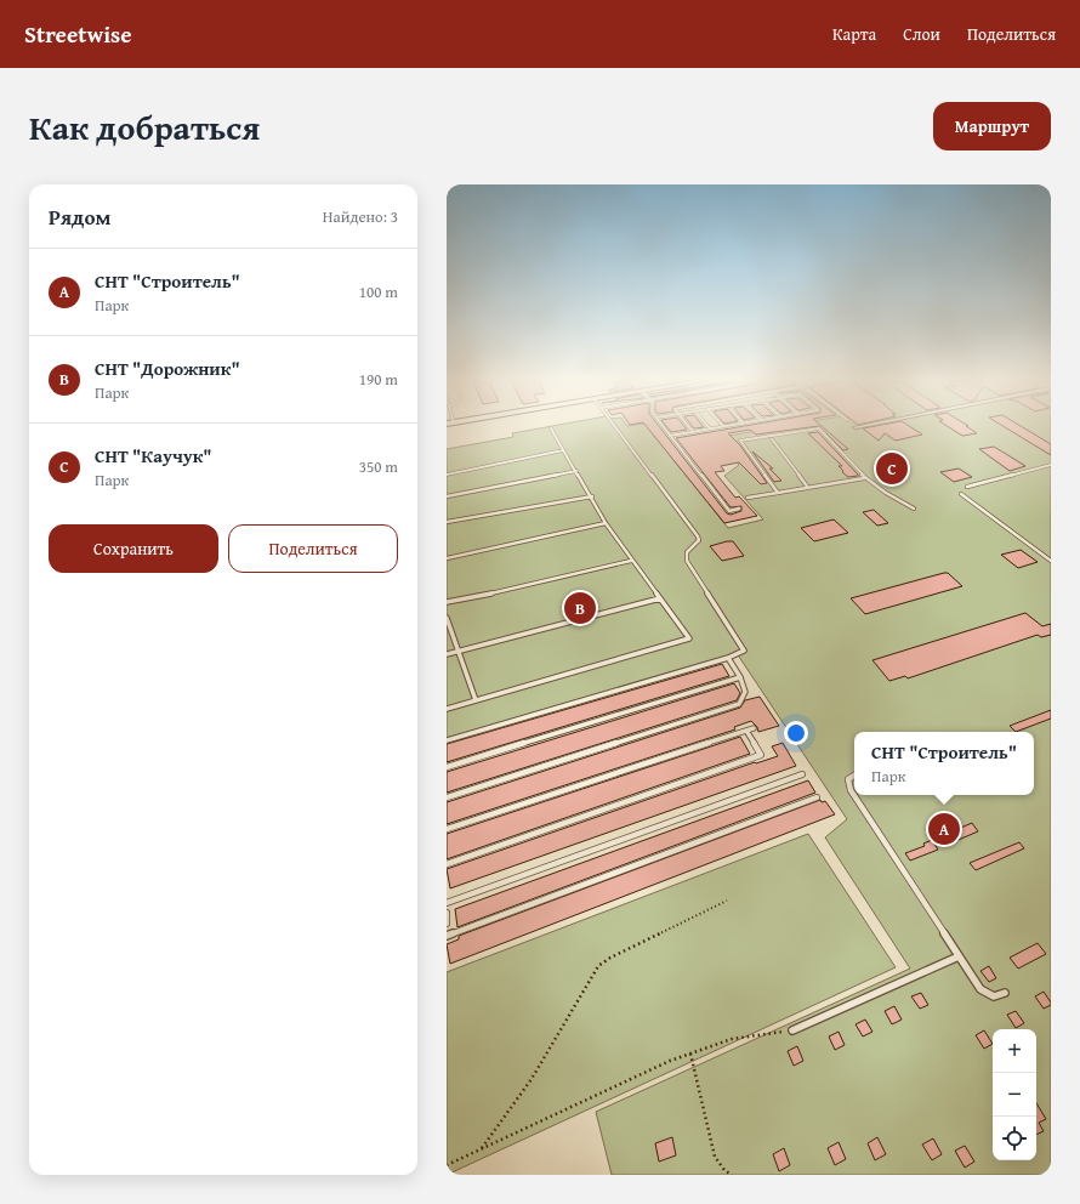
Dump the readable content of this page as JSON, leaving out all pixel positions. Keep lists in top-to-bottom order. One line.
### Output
{"page":{"header":"Streetwise","nav":["Карта","Слои","Поделиться"],"title":"Как добраться","buttons":["Маршрут",["Сохранить","Поделиться"]],"heading":["Рядом","Найдено: 3"],"list":[{"mark":"A","name":"СНТ \"Строитель\"","note":"Парк","value":"100 m"},{"mark":"B","name":"СНТ \"Дорожник\"","note":"Парк","value":"190 m"},{"mark":"C","name":"СНТ \"Каучук\"","note":"Парк","value":"350 m"}],"pins":["C","B","A"],"popup":["СНТ \"Строитель\"","Парк"],"map_buttons":["+","−"]}}
